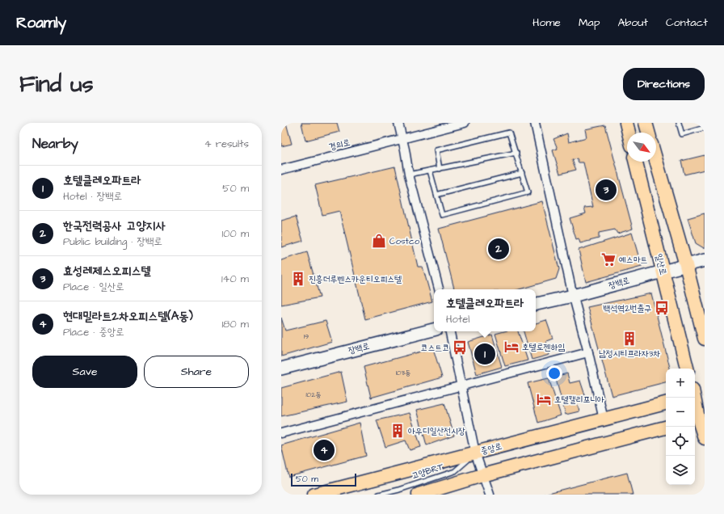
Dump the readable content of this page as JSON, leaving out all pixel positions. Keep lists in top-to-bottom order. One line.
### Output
{"streets":{"main road":["일산로","중앙로"],"street":["경의로","장백로"],"lane":["고양BRT"]},"crossings":[["일산로","장백로"],["중앙로","고양BRT"]],"places":{"shop":["Costco"],"supermarket":["예스마트"],"building":["진흥더루벤스카운티오피스텔","남정시티프라자3차","아우디일산전시장"],"bus stop":["백석역2번출구","코스트코"],"hotel":["호텔로젠하임","호텔캘리포니아"]},"house_numbers":["19","103동","102동"],"scale_bar":"50 m","north":"bottom right","page":{"header":"Roamly","nav":["Home","Map","About","Contact"],"buttons":["Directions",["Save","Share"]],"title":"Find us","heading":["Nearby","4 results"],"list":[{"mark":"1","name":"호텔클레오파트라","note":"Hotel · 장백로","value":"50 m"},{"mark":"2","name":"한국전력공사 고양지사","note":"Public building · 장백로","value":"100 m"},{"mark":"3","name":"효성레제스오피스텔","note":"Place · 일산로","value":"140 m"},{"mark":"4","name":"현대밀라트2차오피스텔(A동)","note":"Place · 중앙로","value":"180 m"}],"pins":["3","2","1","4"],"popup":["호텔클레오파트라","Hotel"],"map_buttons":["+","−"],"scale":"50 m"}}
